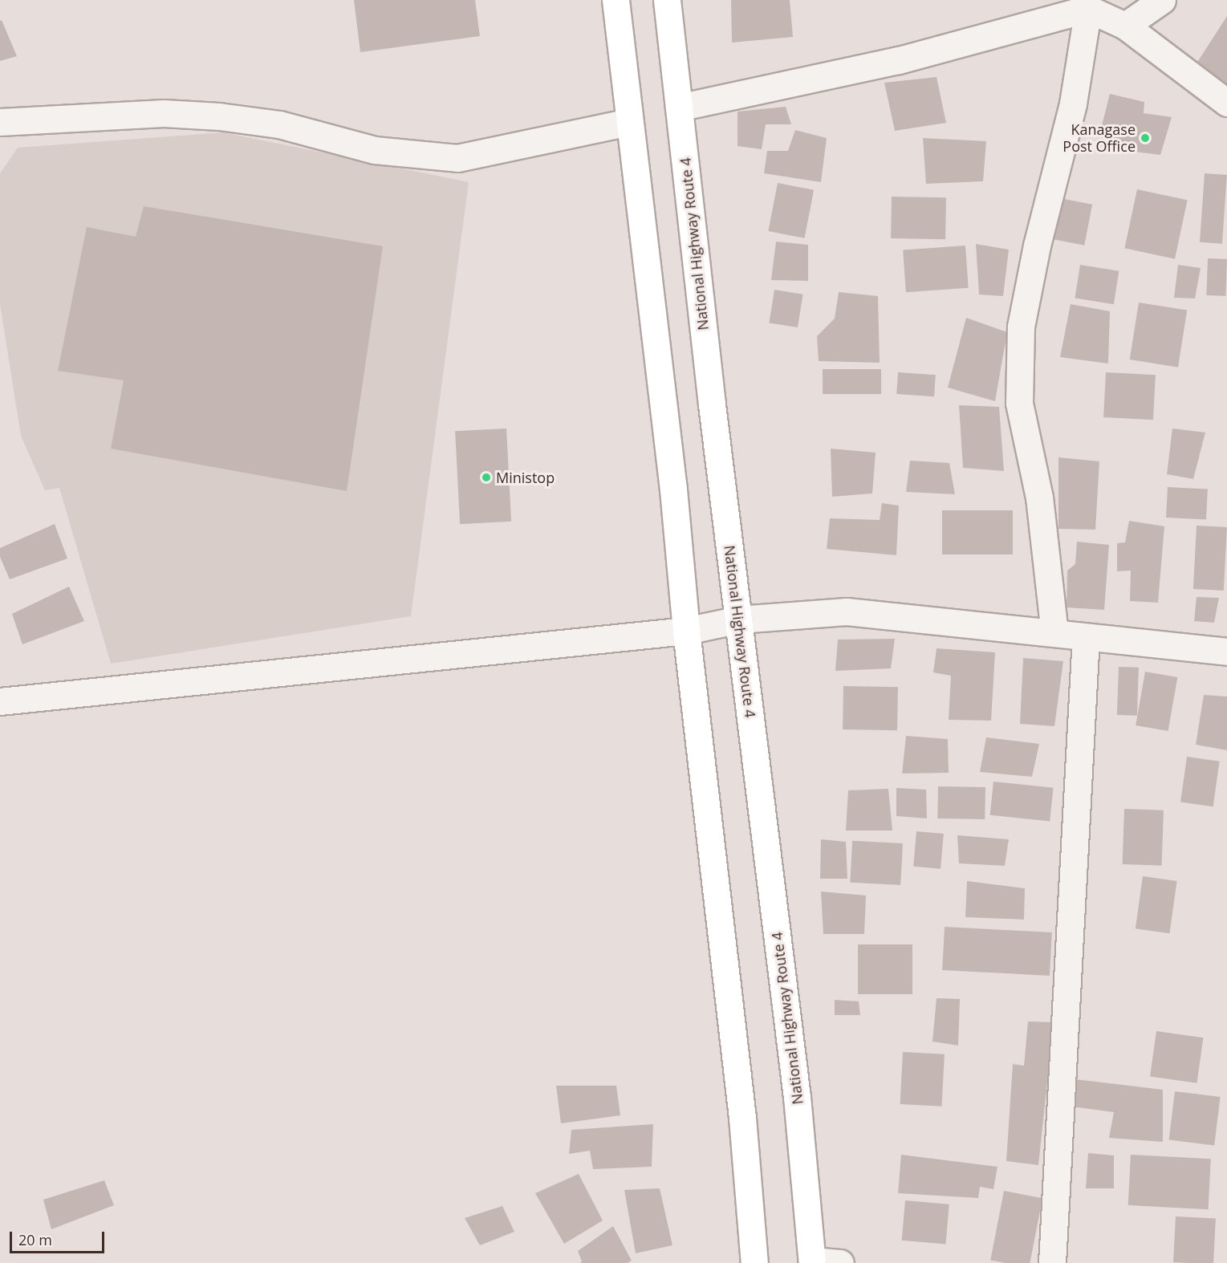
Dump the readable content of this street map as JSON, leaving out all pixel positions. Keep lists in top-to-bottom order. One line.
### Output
{"streets":{"highway":["National Highway Route 4"]},"places":["Kanagase Post Office","Ministop"],"scale_bar":"20 m"}
